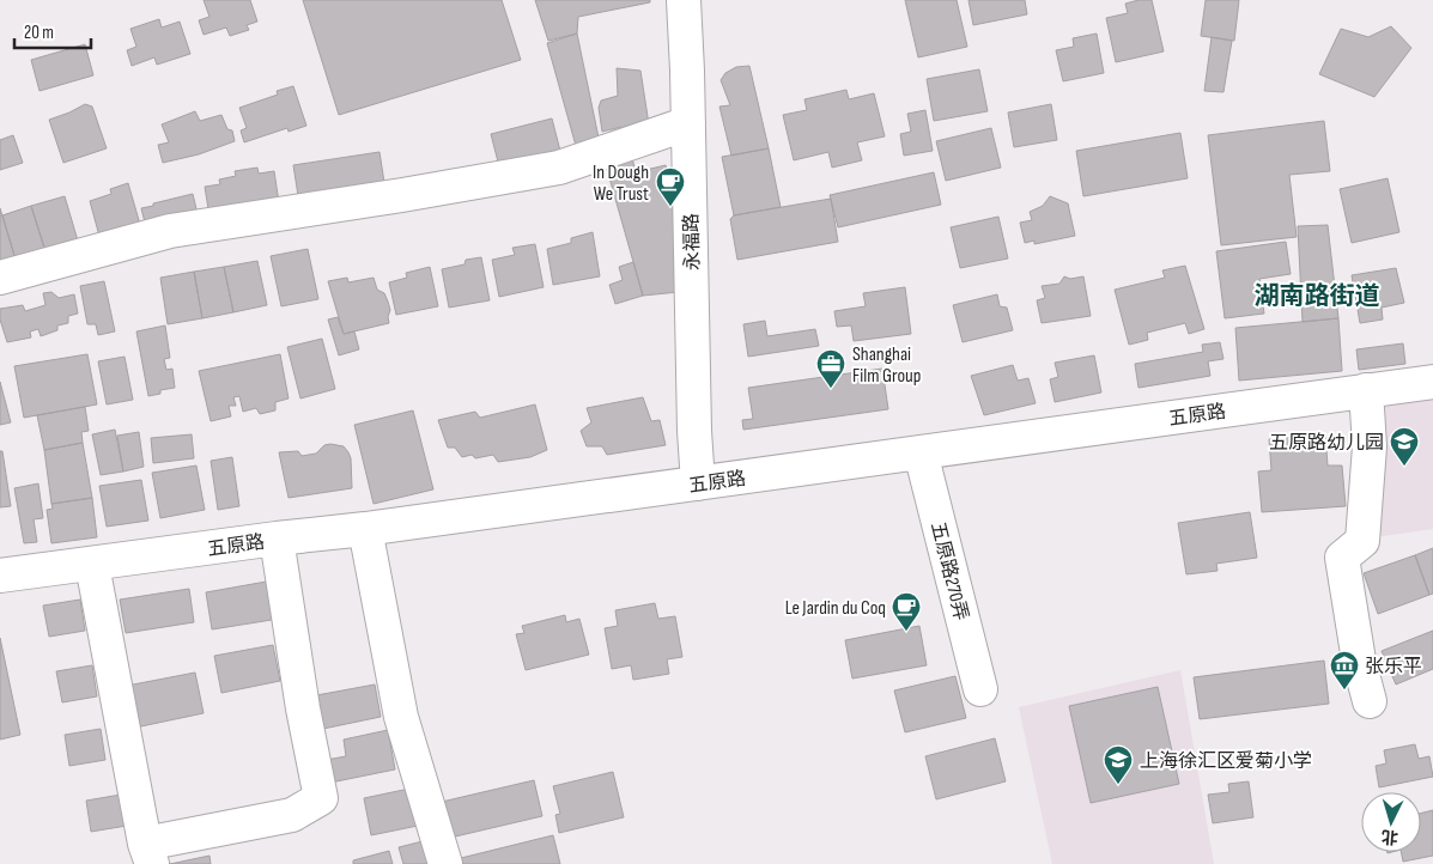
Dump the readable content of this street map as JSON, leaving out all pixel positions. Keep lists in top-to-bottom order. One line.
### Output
{"streets":{"street":["永福路","五原路","五原路270弄"]},"crossings":[["永福路","五原路"],["五原路","五原路270弄"]],"districts":["湖南路街道"],"places":{"cafe":["In Dough We Trust","Le Jardin du Coq"],"office":["Shanghai Film Group"],"school or university":["五原路幼儿园","上海徐汇区爱菊小学"],"museum":["张乐平"]},"scale_bar":"20 m","north":"bottom"}
